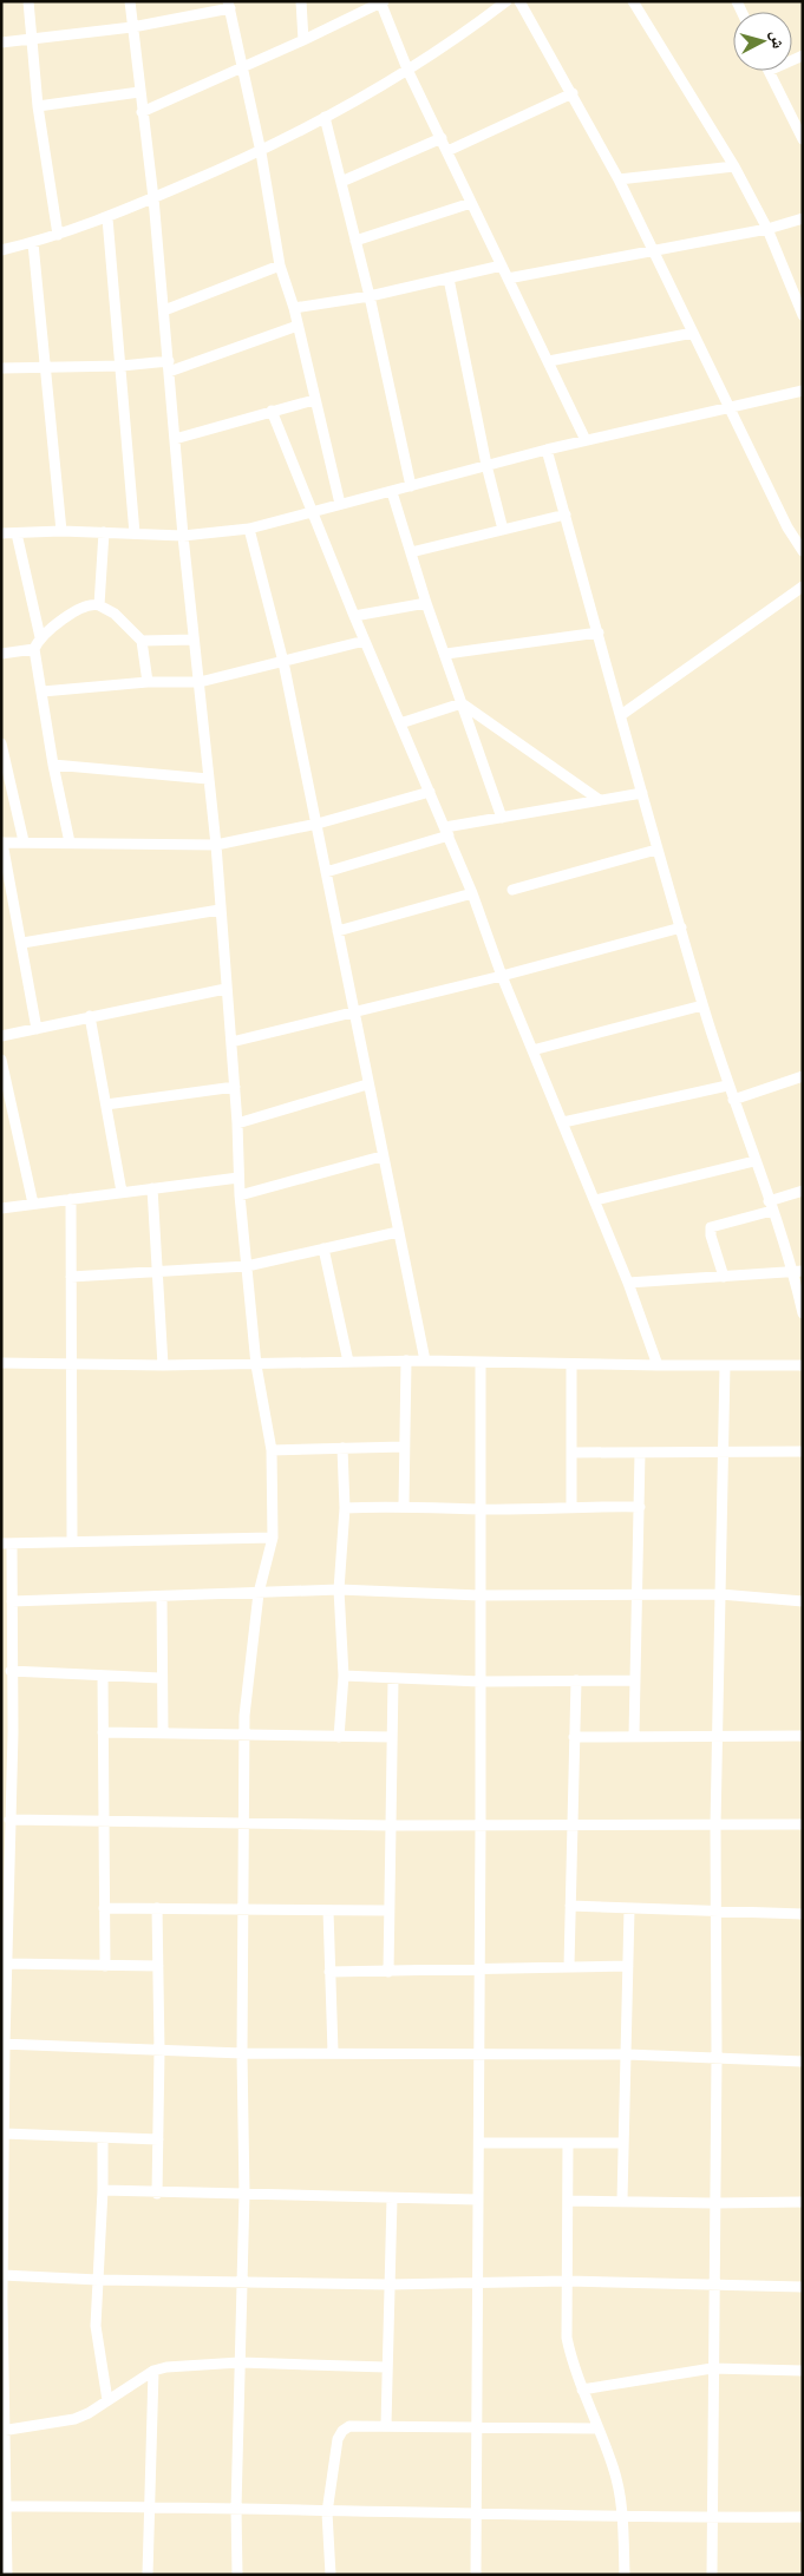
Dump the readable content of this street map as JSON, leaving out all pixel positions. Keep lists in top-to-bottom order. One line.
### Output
{"north":"right"}
